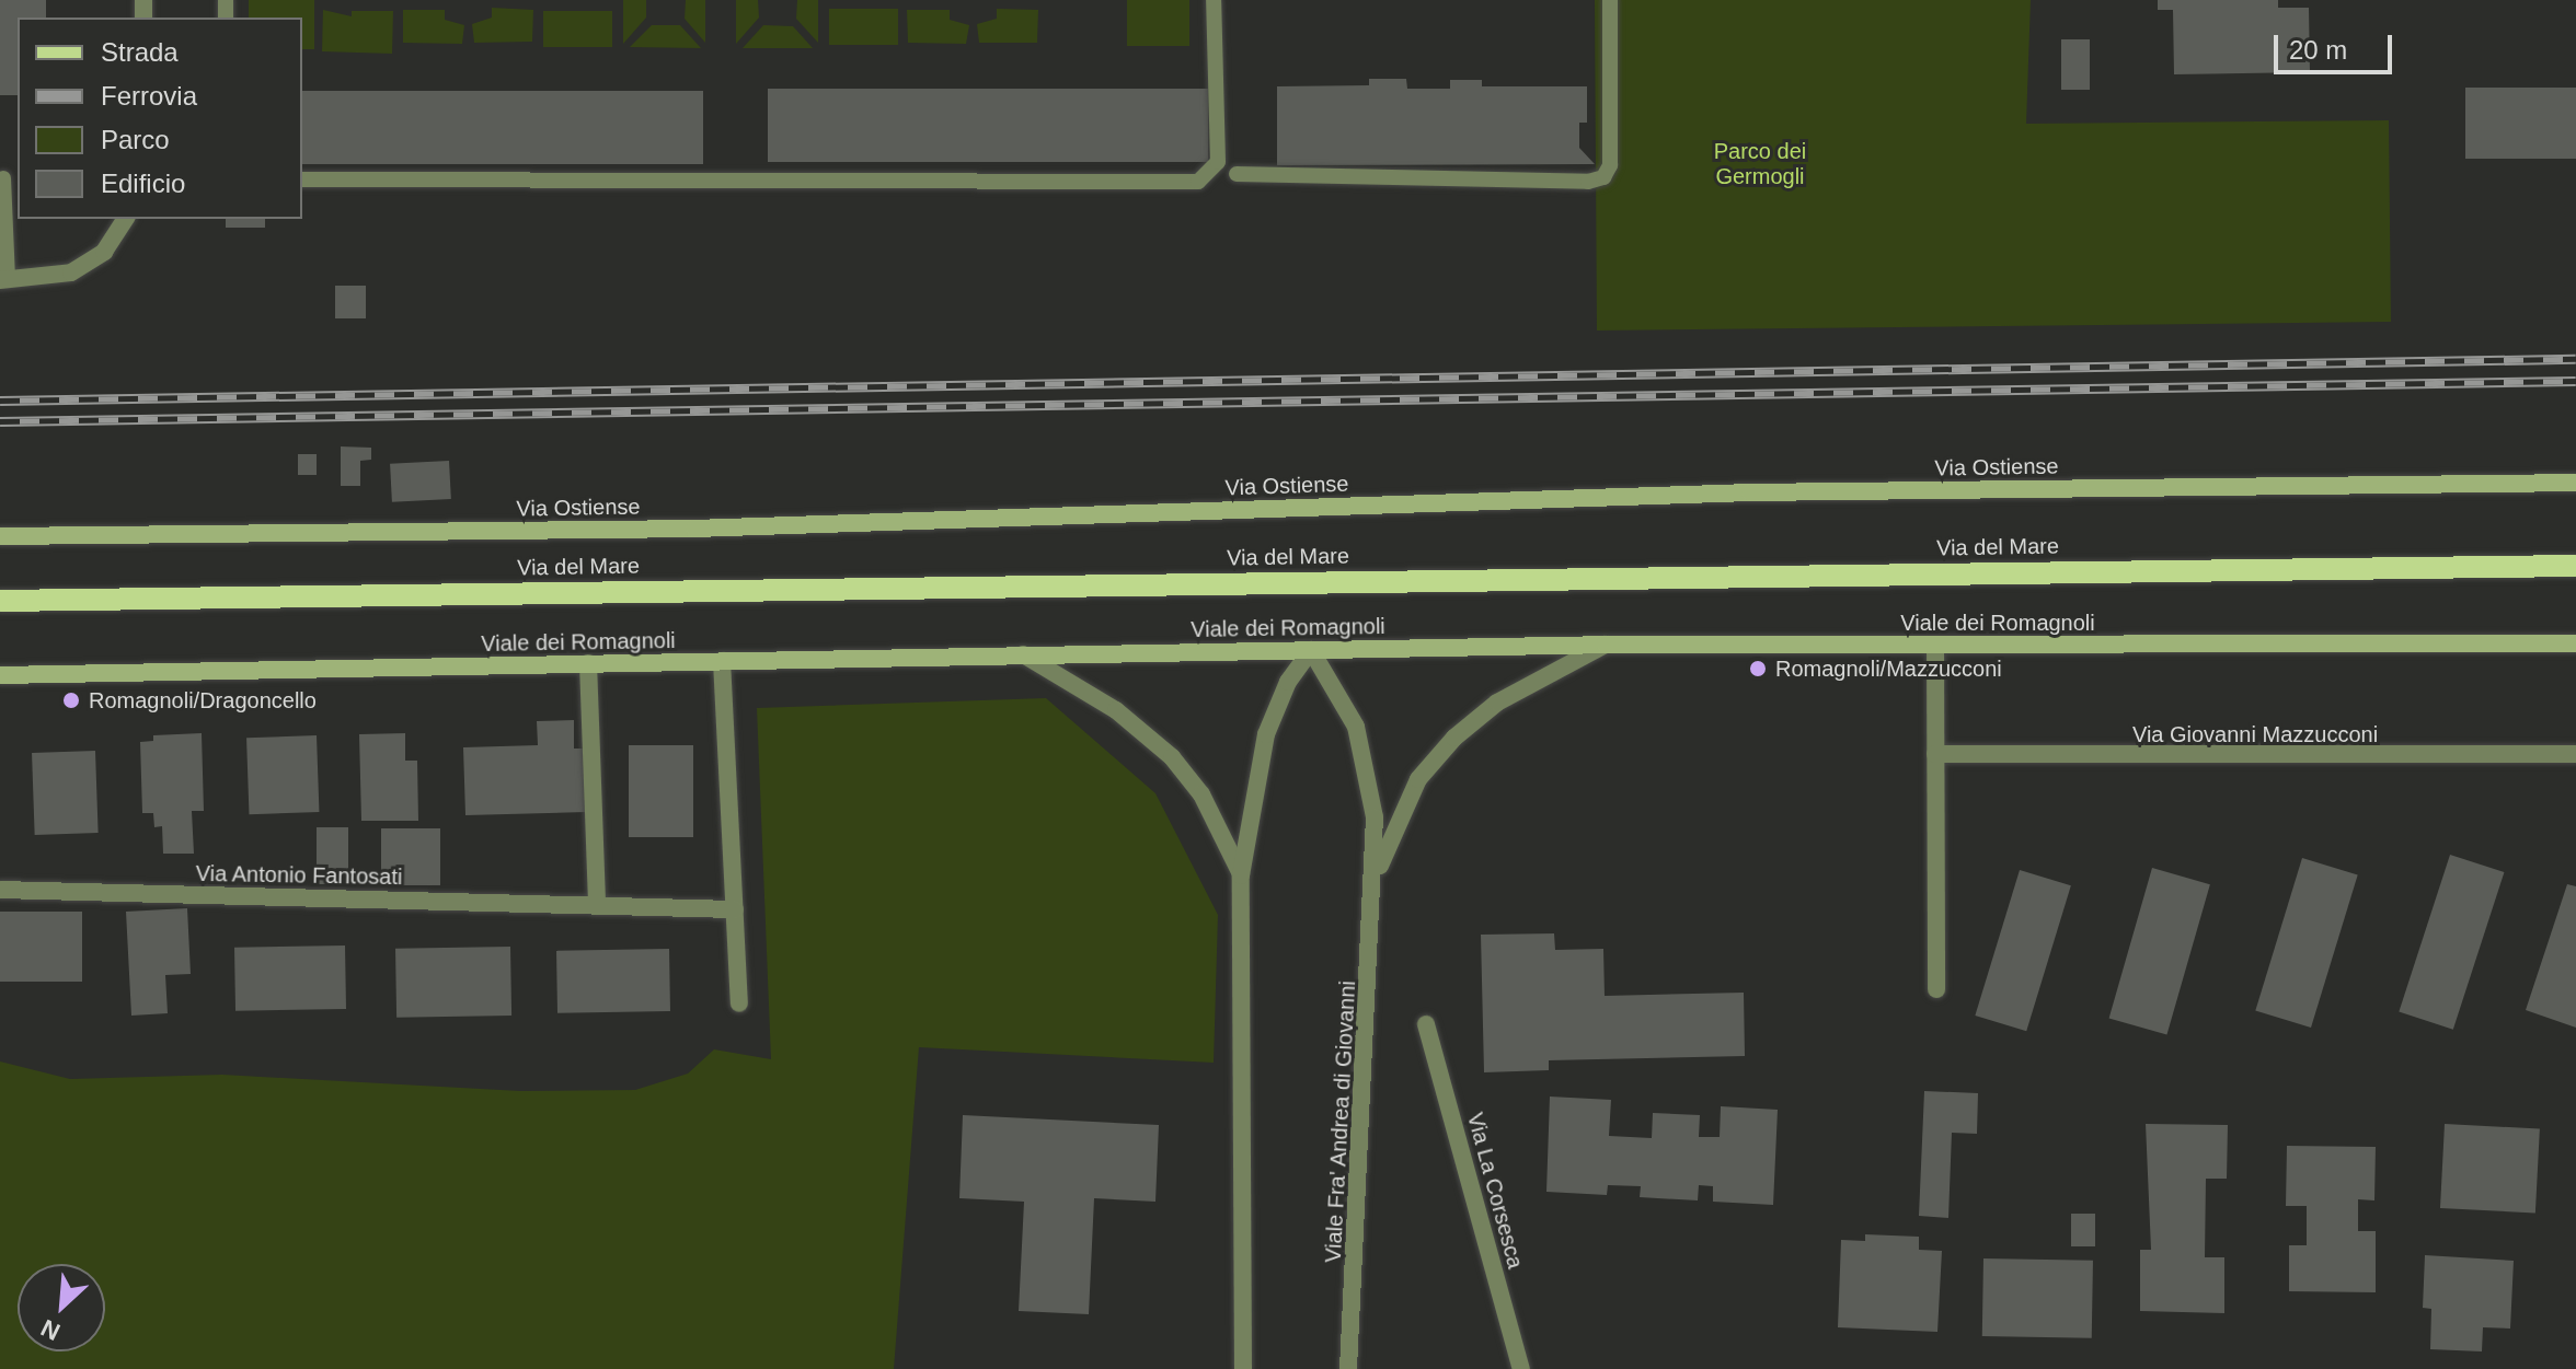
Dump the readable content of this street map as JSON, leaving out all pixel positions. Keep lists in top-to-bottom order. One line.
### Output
{"streets":{"main road":["Via Ostiense","Via del Mare","Viale dei Romagnoli"],"street":["Via Giovanni Mazzucconi","Via Antonio Fantosati","Viale Fra' Andrea di Giovanni","Via La Corsesca"]},"crossings":[["Viale dei Romagnoli","Viale Fra' Andrea di Giovanni"]],"parks":["Parco dei Germogli"],"places":["Romagnoli/Mazzucconi","Romagnoli/Dragoncello"],"legend":["Strada","Ferrovia","Parco","Edificio"],"scale_bar":"20 m","north":"bottom left"}
